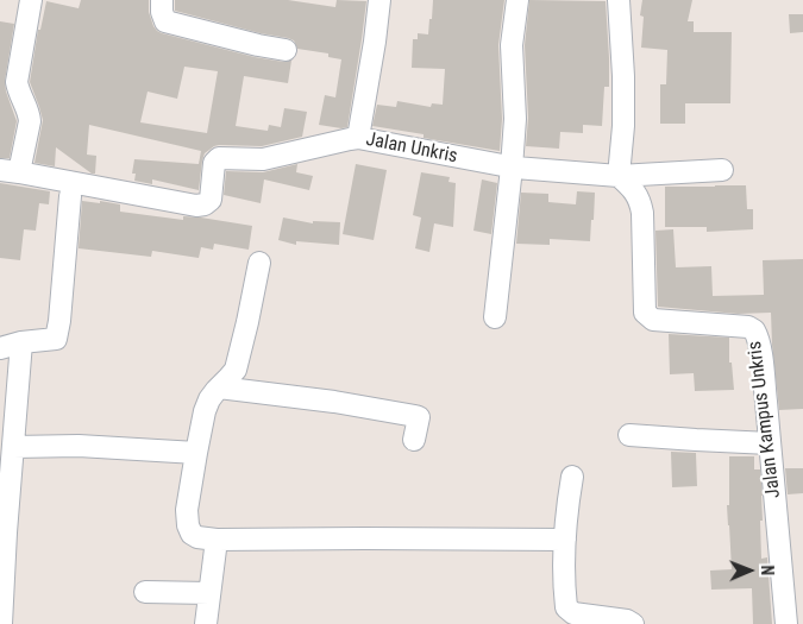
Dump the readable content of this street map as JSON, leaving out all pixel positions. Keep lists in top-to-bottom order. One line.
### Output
{"streets":{"street":["Jalan Unkris","Jalan Kampus Unkris"]},"crossings":[["Jalan Unkris","Jalan Kampus Unkris"]],"north":"right"}
